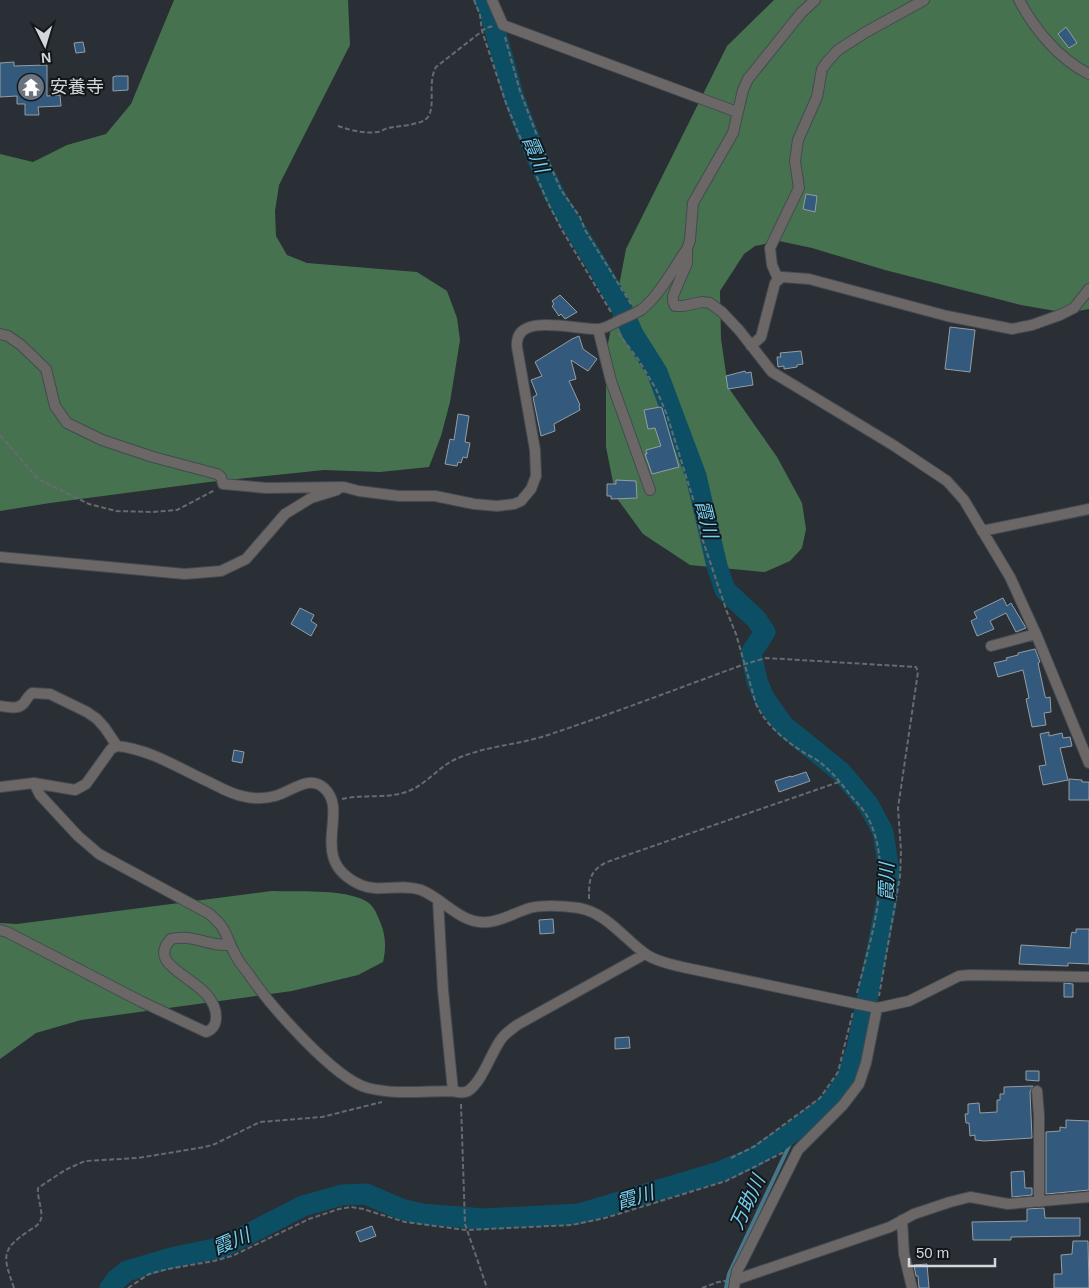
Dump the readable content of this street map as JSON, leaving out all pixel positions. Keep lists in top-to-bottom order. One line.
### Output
{"water":["霞川","万助川"],"places":{"temple":["安養寺"]},"scale_bar":"50 m","north":"bottom"}
